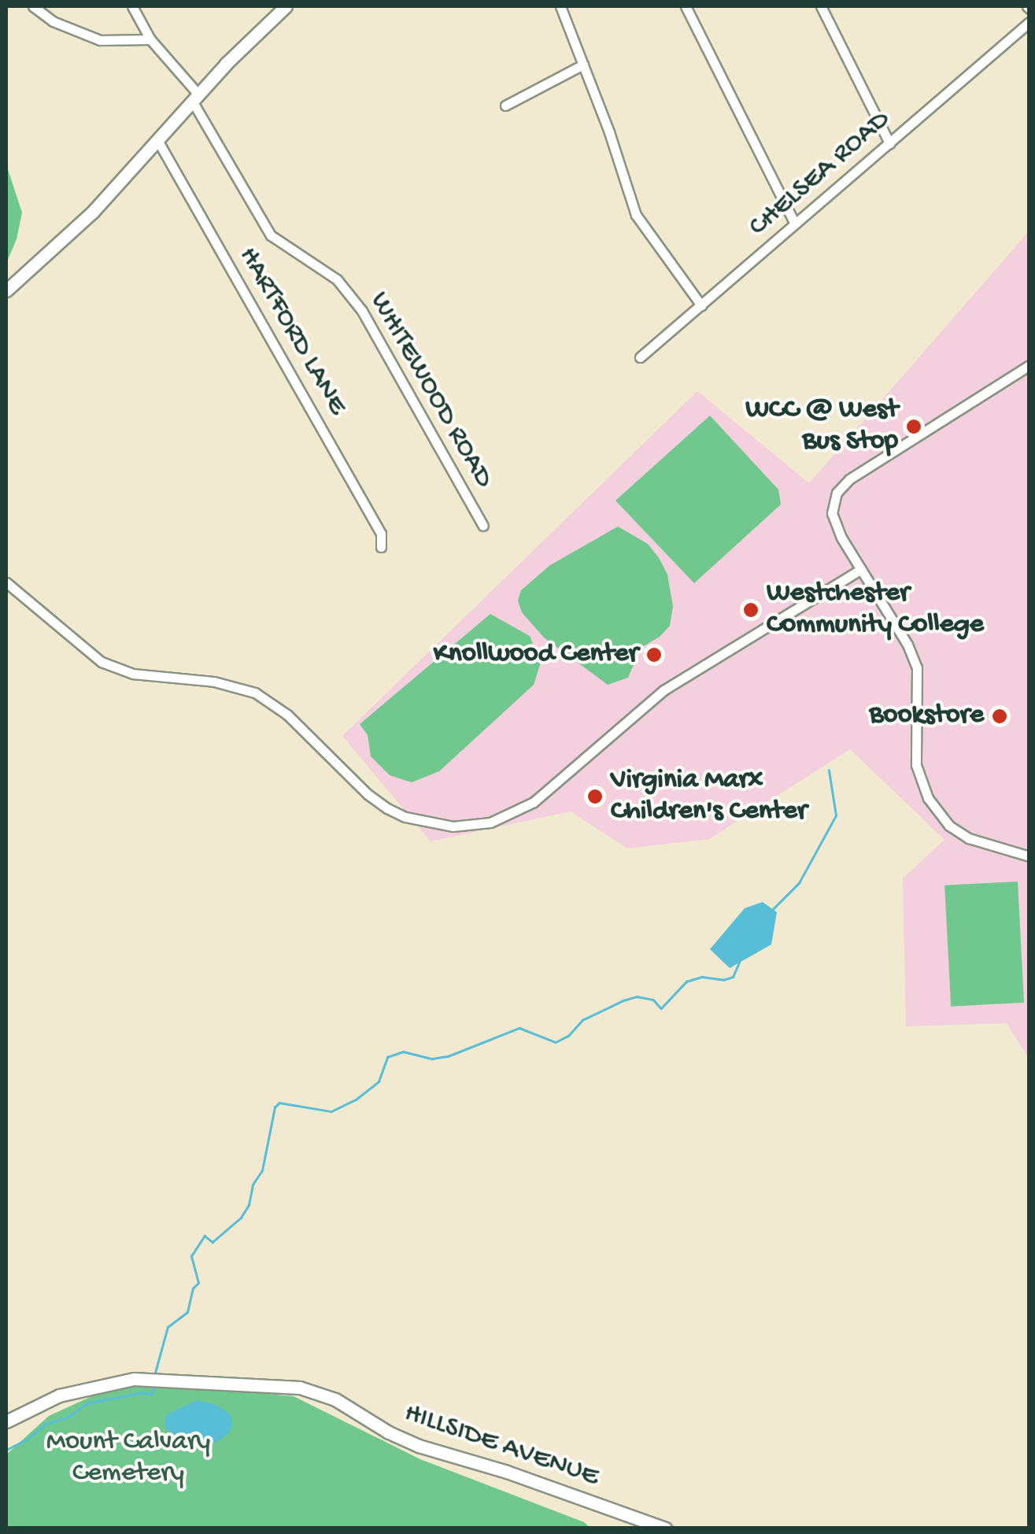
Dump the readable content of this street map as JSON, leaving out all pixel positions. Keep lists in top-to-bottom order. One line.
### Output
{"streets":{"main road":["HILLSIDE AVENUE"],"street":["CHELSEA ROAD","HARTFORD LANE","WHITEWOOD ROAD"]},"parks":["Mount Calvary Cemetery"],"places":["WCC @ West Bus Stop","Westchester Community College","Knollwood Center","Bookstore","Virginia Marx Children's Center"]}
